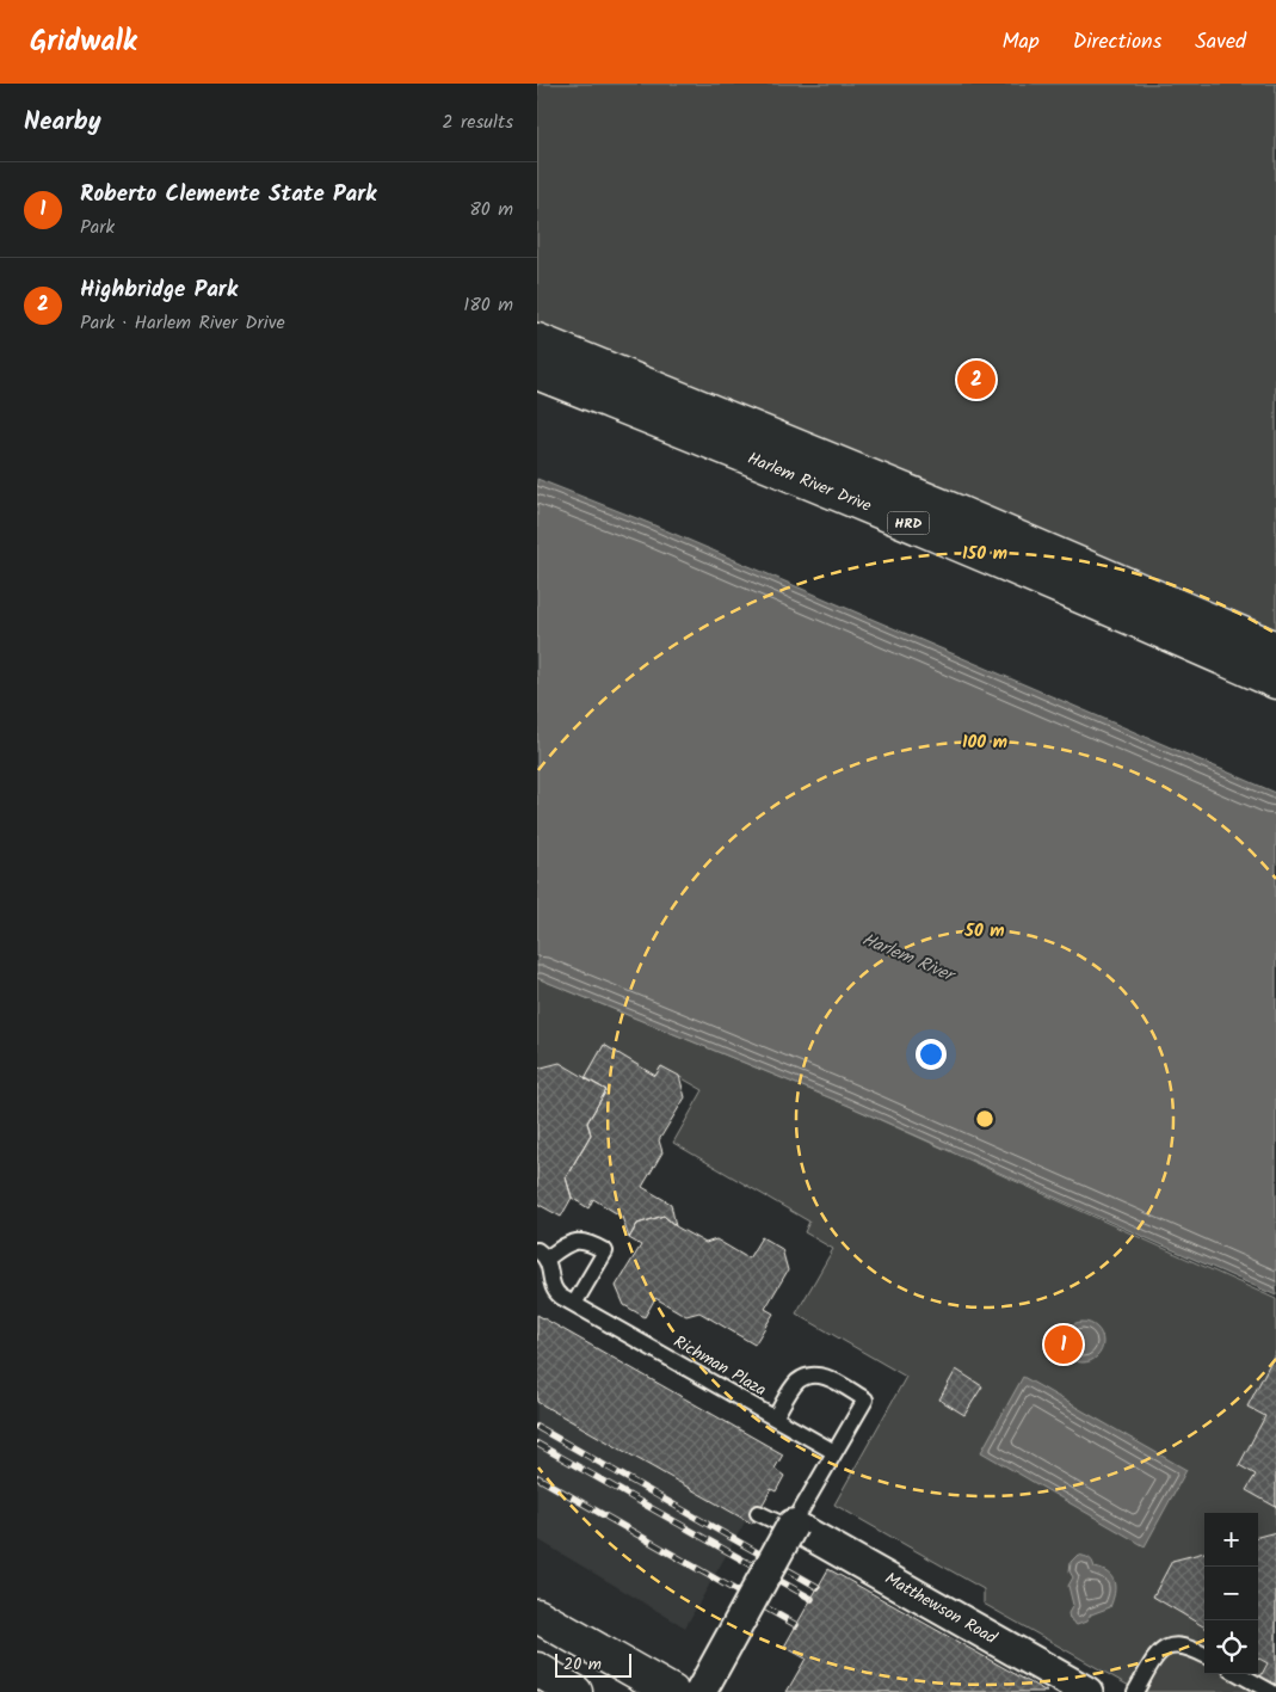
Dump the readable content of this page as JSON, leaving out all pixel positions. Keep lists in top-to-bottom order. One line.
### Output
{"streets":{"highway":["Harlem River Drive","HRD"],"street":["Matthewson Road"],"lane":["Richman Plaza"]},"water":["Harlem River"],"scale_bar":"20 m","page":{"header":"Gridwalk","nav":["Map","Directions","Saved"],"heading":["Nearby","2 results"],"list":[{"mark":"1","name":"Roberto Clemente State Park","note":"Park","value":"80 m"},{"mark":"2","name":"Highbridge Park","note":"Park · Harlem River Drive","value":"180 m"}],"pins":["2","1"],"map_buttons":["+","−"],"scale":"20 m"},"rings":["150 m","100 m","50 m"]}
